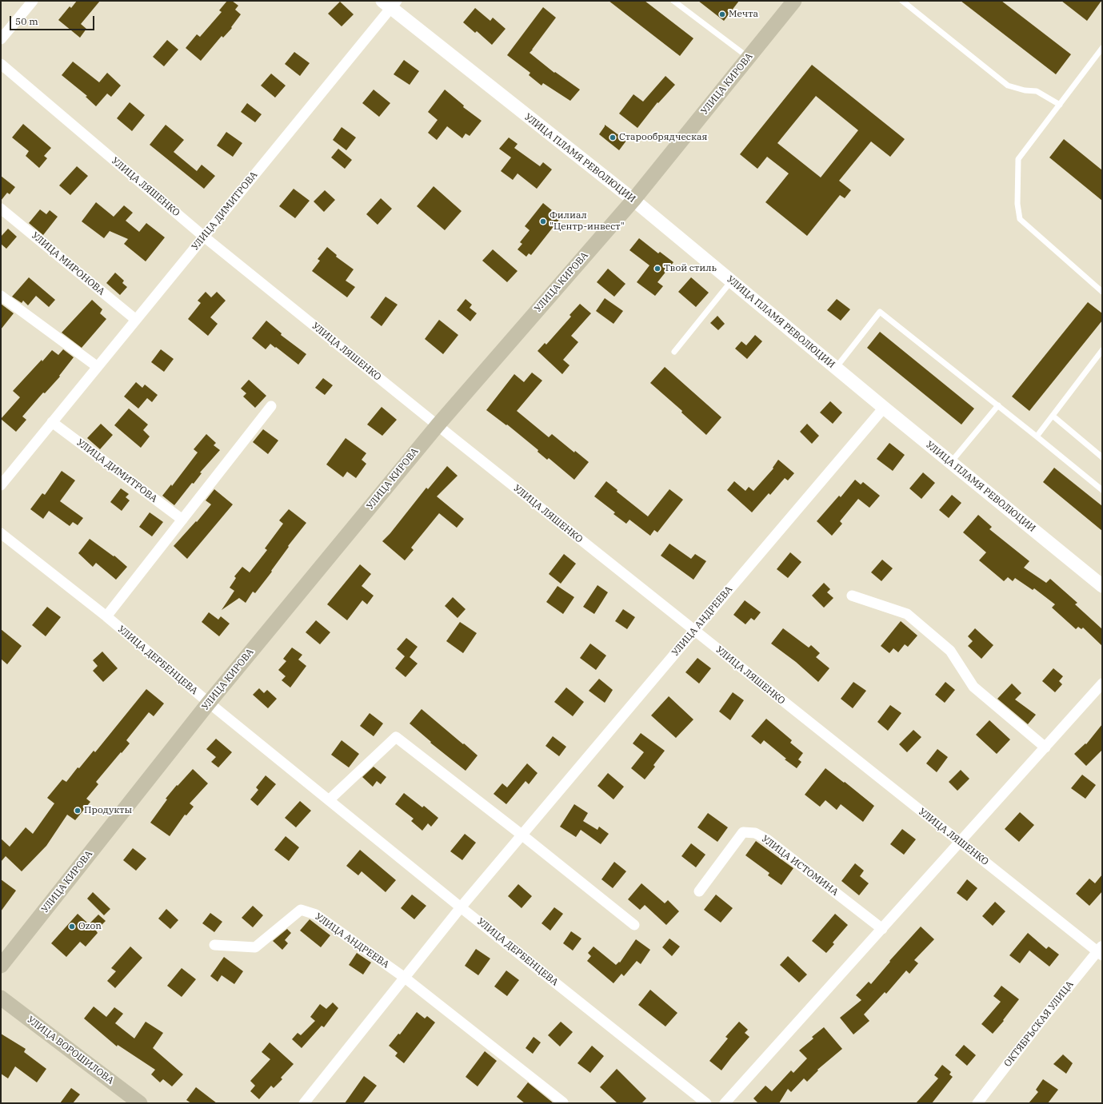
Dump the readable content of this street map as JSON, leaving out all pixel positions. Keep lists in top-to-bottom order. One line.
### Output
{"streets":{"main road":["УЛИЦА КИРОВА","УЛИЦА ВОРОШИЛОВА"],"street":["УЛИЦА ПЛАМЯ РЕВОЛЮЦИИ","УЛИЦА ЛЯШЕНКО","УЛИЦА ДИМИТРОВА","УЛИЦА МИРОНОВА","УЛИЦА АНДРЕЕВА","УЛИЦА ДЕРБЕНЦЕВА","УЛИЦА ИСТОМИНА","ОКТЯБРЬСКАЯ УЛИЦА"]},"crossings":[["УЛИЦА КИРОВА","УЛИЦА ПЛАМЯ РЕВОЛЮЦИИ"],["УЛИЦА КИРОВА","УЛИЦА ЛЯШЕНКО"],["УЛИЦА КИРОВА","УЛИЦА ДЕРБЕНЦЕВА"],["УЛИЦА ПЛАМЯ РЕВОЛЮЦИИ","УЛИЦА ДИМИТРОВА"],["УЛИЦА ПЛАМЯ РЕВОЛЮЦИИ","УЛИЦА АНДРЕЕВА"],["УЛИЦА ЛЯШЕНКО","УЛИЦА ДИМИТРОВА"],["УЛИЦА ЛЯШЕНКО","УЛИЦА АНДРЕЕВА"],["УЛИЦА ЛЯШЕНКО","ОКТЯБРЬСКАЯ УЛИЦА"],["УЛИЦА ДИМИТРОВА","УЛИЦА МИРОНОВА"],["УЛИЦА АНДРЕЕВА","УЛИЦА ДЕРБЕНЦЕВА"]],"places":["Мечта","Старообрядческая","Филиал \"Центр-инвест\"","Твой стиль","Продукты","Ozon"],"scale_bar":"50 m"}
